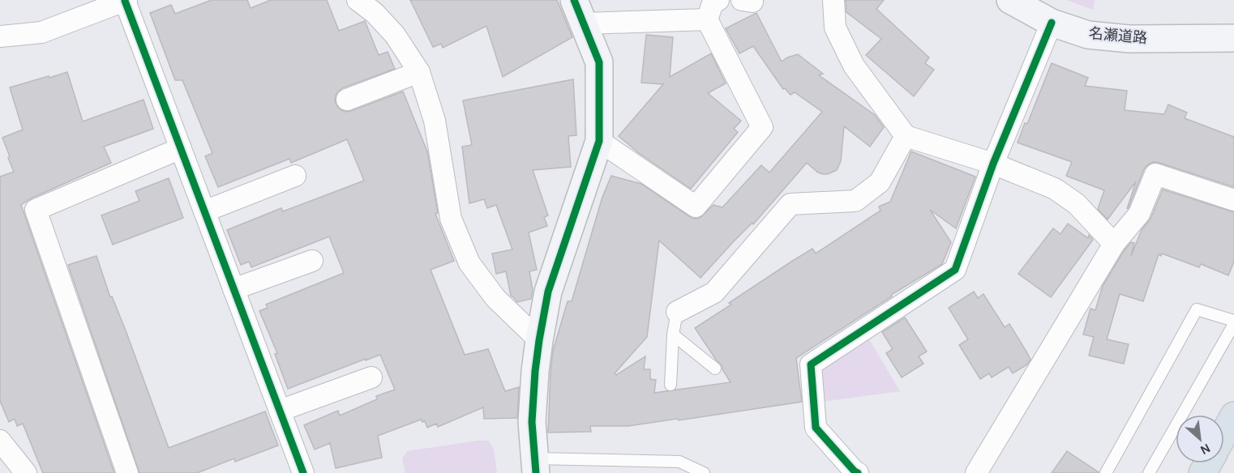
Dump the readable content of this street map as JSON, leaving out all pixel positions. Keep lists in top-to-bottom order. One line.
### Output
{"streets":{"street":["名瀬道路"]},"north":"bottom right"}
